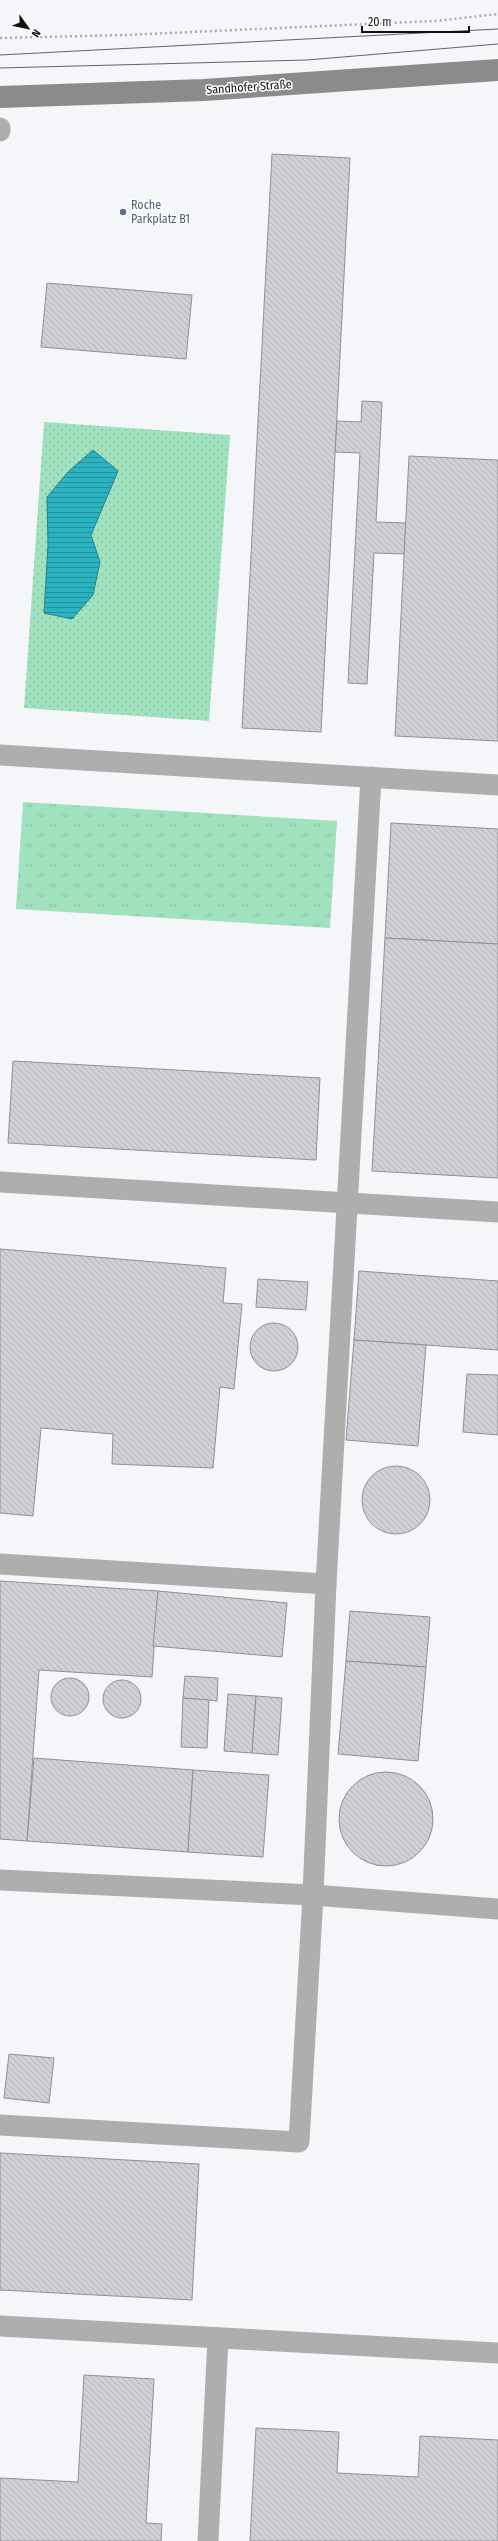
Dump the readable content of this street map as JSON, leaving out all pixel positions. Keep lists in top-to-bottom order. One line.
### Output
{"streets":{"street":["Sandhofer Straße"]},"places":["Roche Parkplatz B1"],"scale_bar":"20 m","north":"bottom right"}
